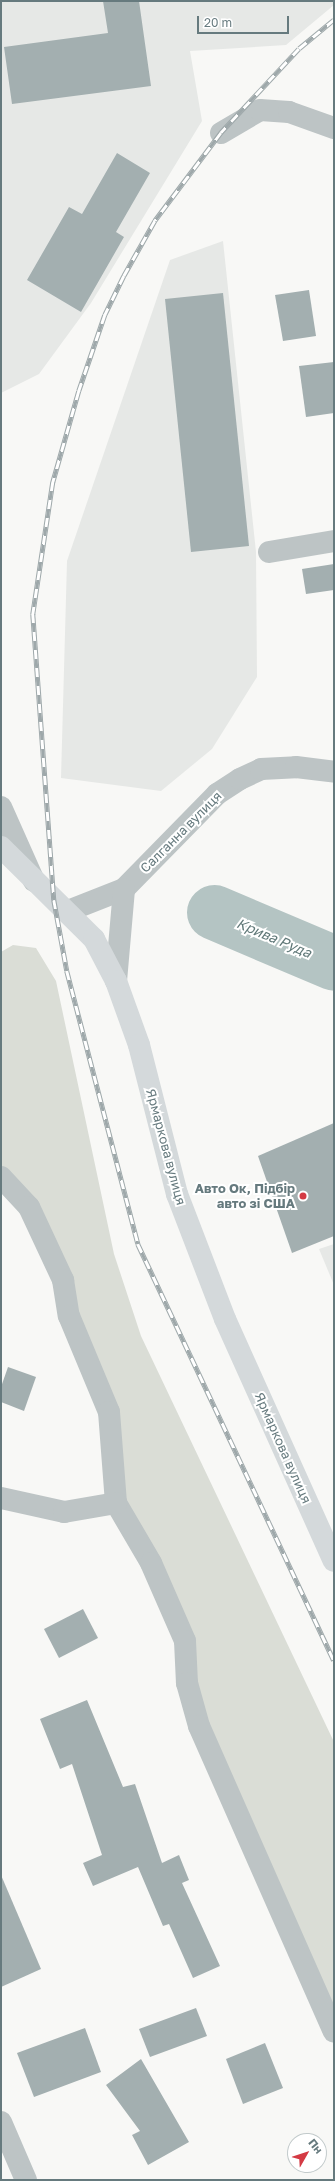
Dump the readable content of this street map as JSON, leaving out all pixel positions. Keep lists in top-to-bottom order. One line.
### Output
{"streets":{"main road":["Ярмаркова вулиця"],"street":["Салганна вулиця"]},"crossings":[["Салганна вулиця","Ярмаркова вулиця"]],"water":["Крива Руда"],"places":["Авто Ок, Підбір авто зі США"],"scale_bar":"20 m","north":"top right"}
